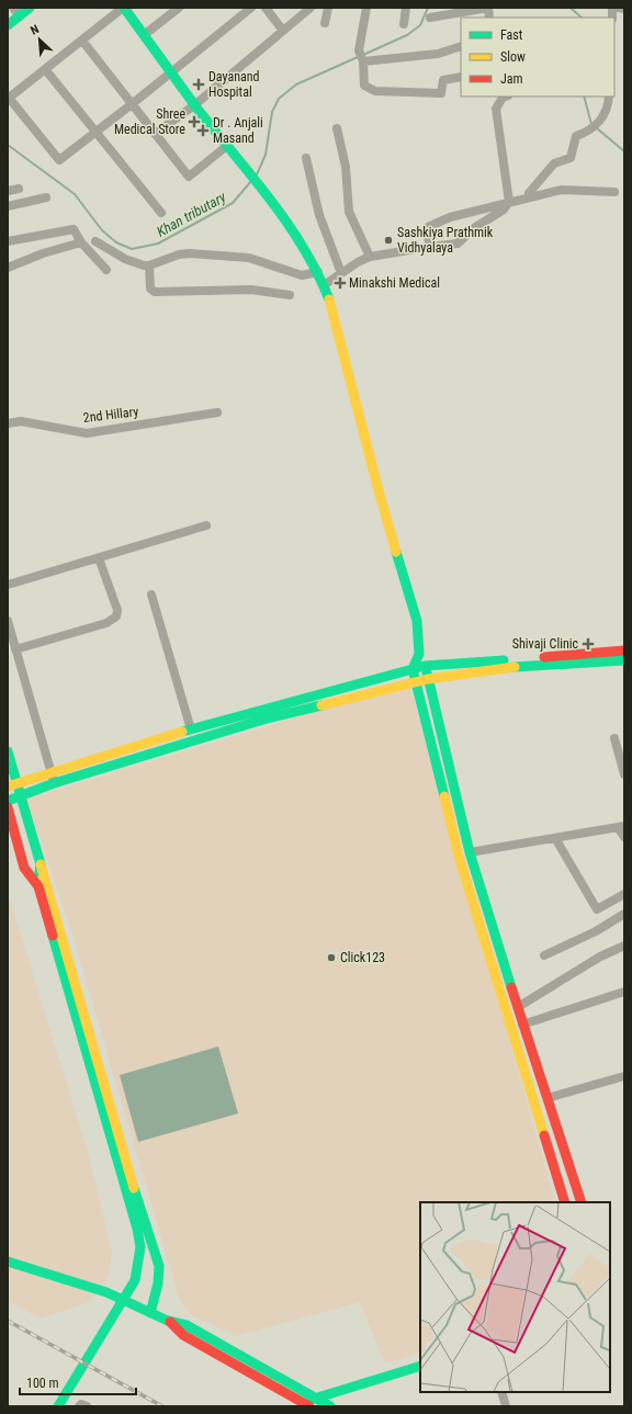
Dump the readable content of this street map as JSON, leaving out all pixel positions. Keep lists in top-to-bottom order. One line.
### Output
{"streets":{"street":["2nd Hillary"]},"water":["Khan tributary"],"places":{"health":["Dayanand Hospital","Shree Medical Store","Dr . Anjali Masand","Minakshi Medical","Shivaji Clinic"],"other":["Sashkiya Prathmik Vidhyalaya","Click123"]},"legend":["Fast","Slow","Jam"],"scale_bar":"100 m","north":"top left"}
